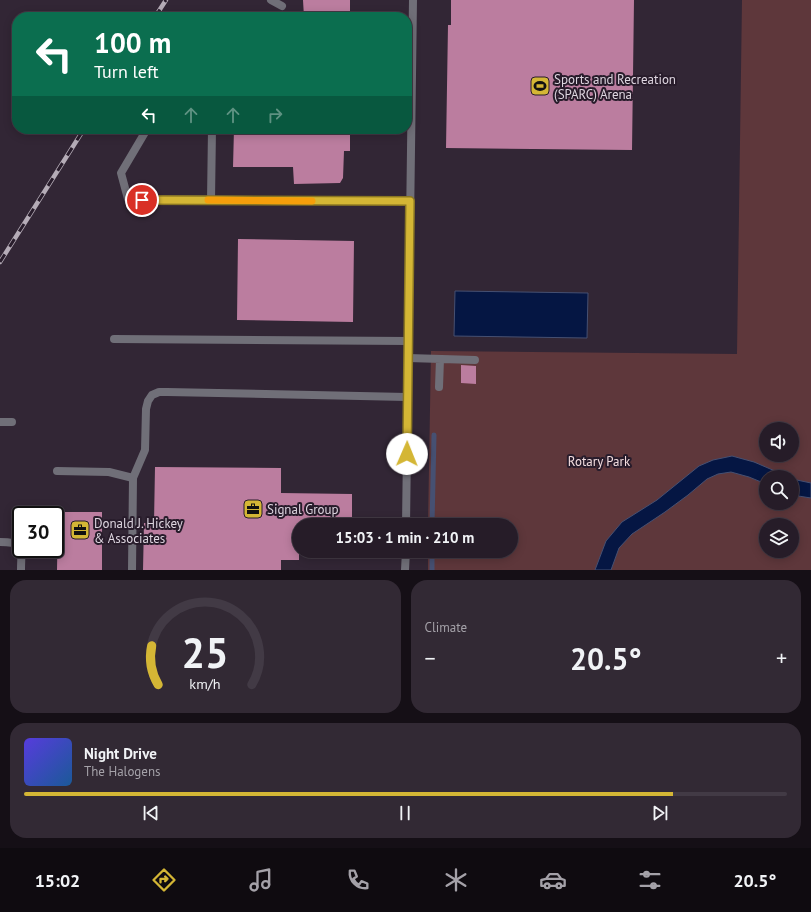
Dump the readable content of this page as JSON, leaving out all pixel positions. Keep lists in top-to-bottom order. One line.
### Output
{"parks":["Rotary Park"],"places":{"sports":["Sports and Recreation (SPARC) Arena"],"office":["Signal Group","Donald J. Hickey & Associates"]},"page":{"turn":["100 m","Turn left"],"limit":"30","trip":"15:03 · 1 min · 210 m","tile":"Climate","heat":["−","20.5°","+"],"song":["Night Drive","The Halogens"],"tabs":["15:02","20.5°"],"gauge":["25","km/h"]}}
